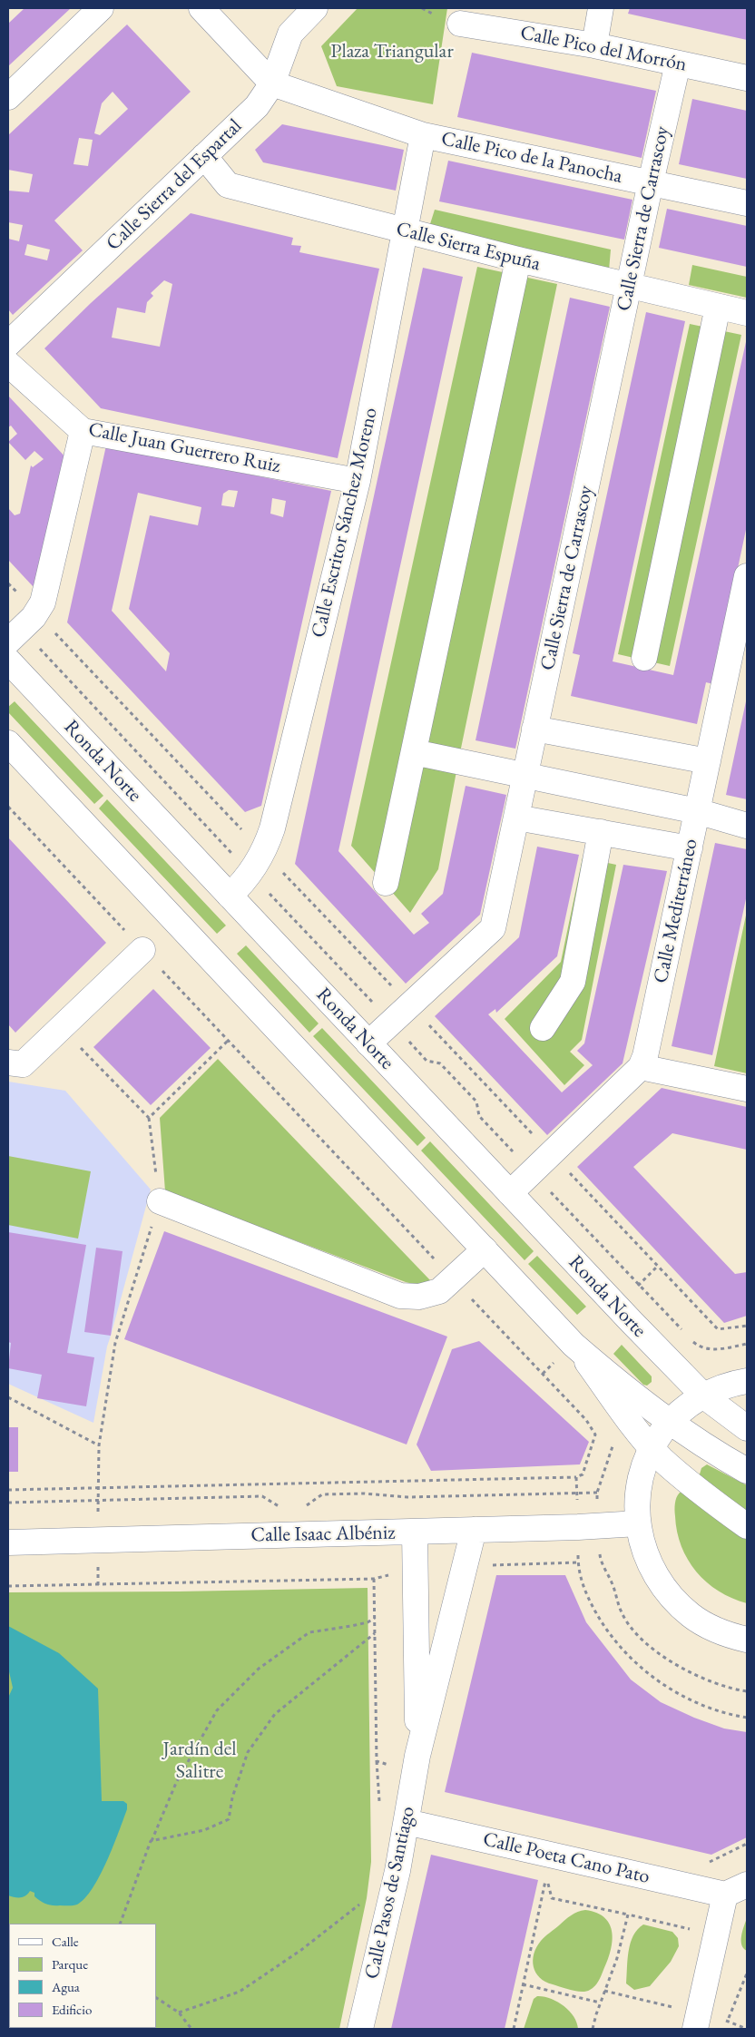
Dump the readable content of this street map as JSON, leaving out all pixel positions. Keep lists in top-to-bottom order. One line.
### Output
{"streets":{"street":["Calle Pico del Morrón","Calle Pico de la Panocha","Calle Sierra del Espartal","Calle Sierra de Carrascoy","Calle Sierra Espuña","Calle Juan Guerrero Ruiz","Calle Escritor Sánchez Moreno","Ronda Norte","Calle Mediterráneo","Calle Isaac Albéniz","Calle Poeta Cano Pato","Calle Pasos de Santiago"]},"crossings":[["Calle Pico del Morrón","Calle Sierra de Carrascoy"],["Calle Pico de la Panocha","Calle Sierra de Carrascoy"],["Calle Pico de la Panocha","Calle Escritor Sánchez Moreno"],["Calle Sierra del Espartal","Calle Sierra Espuña"],["Calle Sierra de Carrascoy","Calle Sierra Espuña"],["Calle Sierra de Carrascoy","Ronda Norte"],["Calle Sierra Espuña","Calle Escritor Sánchez Moreno"],["Calle Juan Guerrero Ruiz","Calle Escritor Sánchez Moreno"],["Calle Escritor Sánchez Moreno","Ronda Norte"],["Ronda Norte","Calle Mediterráneo"],["Calle Isaac Albéniz","Calle Pasos de Santiago"],["Calle Poeta Cano Pato","Calle Pasos de Santiago"]],"parks":["Plaza Triangular","Jardín del Salitre"],"legend":["Calle","Parque","Agua","Edificio"]}
